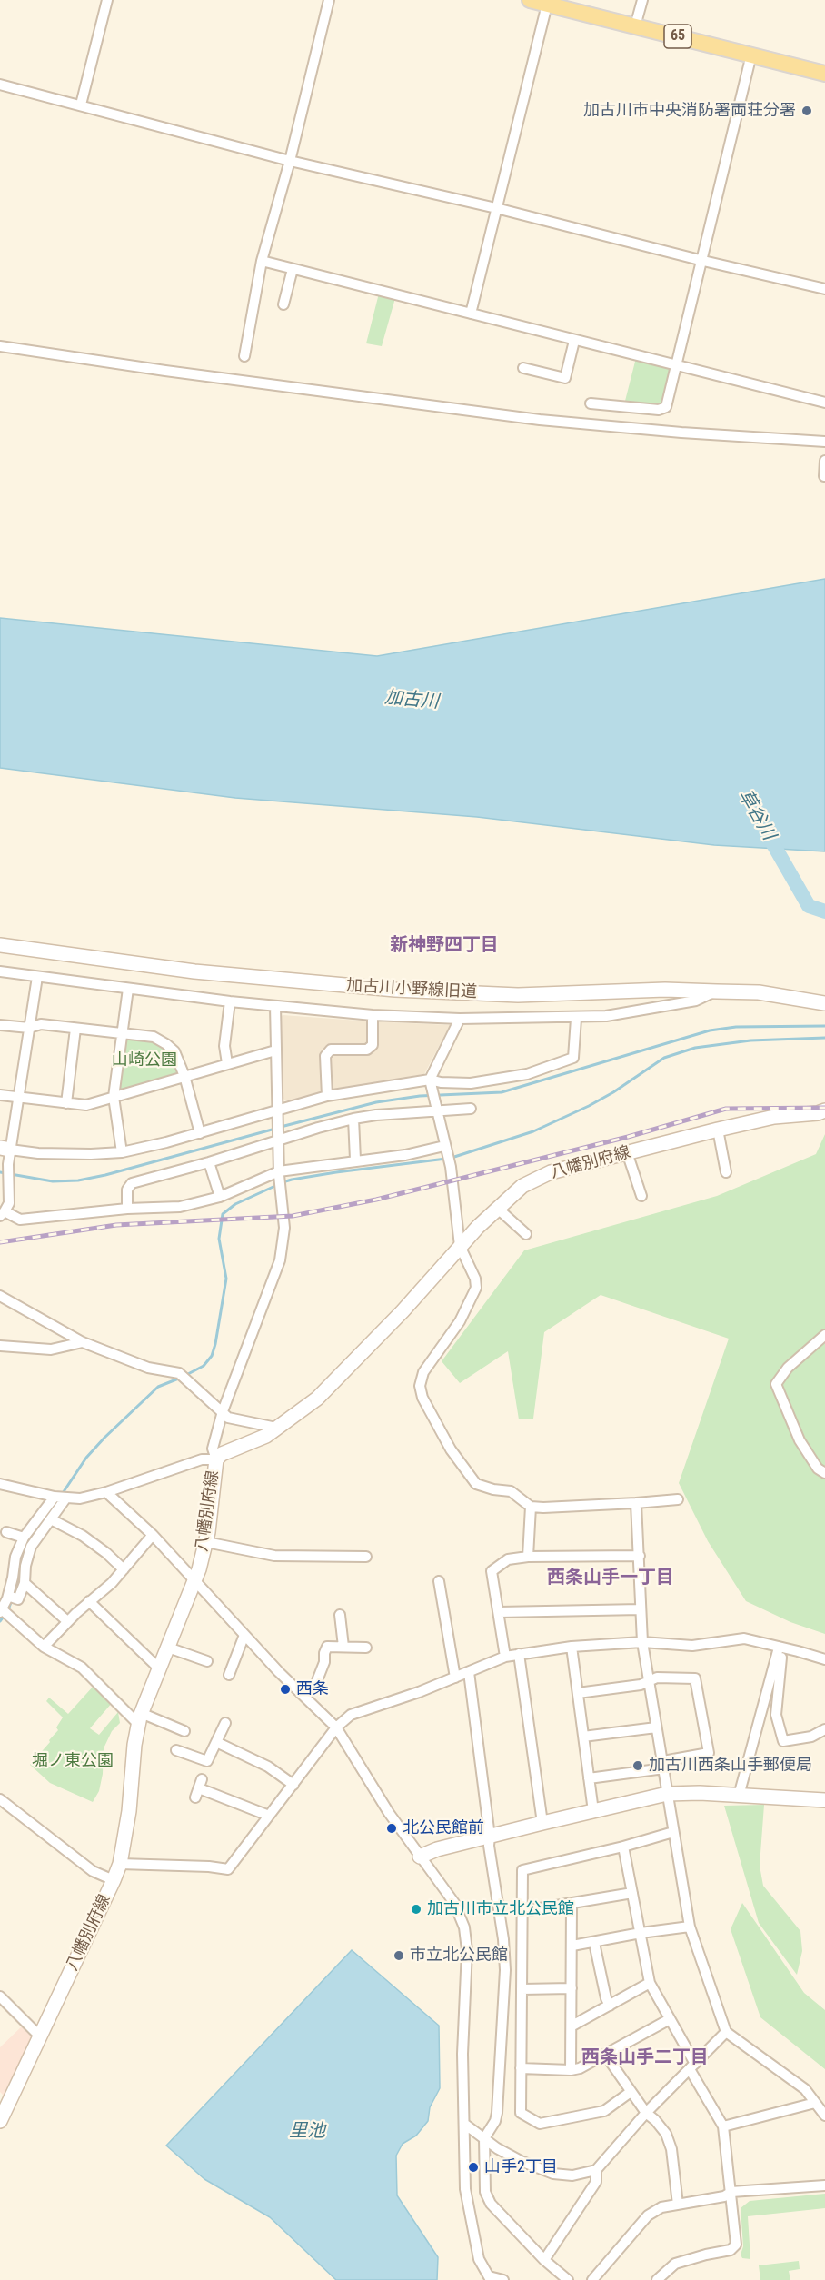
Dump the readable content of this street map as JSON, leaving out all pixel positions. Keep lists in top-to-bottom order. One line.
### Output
{"streets":{"main road":["65","加古川小野線旧道","八幡別府線"]},"districts":["新神野四丁目","西条山手一丁目","西条山手二丁目"],"water":["加古川","草谷川","里池"],"parks":["山崎公園","堀ノ東公園"],"places":["加古川市中央消防署両荘分署","西条","加古川西条山手郵便局","北公民館前","加古川市立北公民館","市立北公民館","山手2丁目"]}
